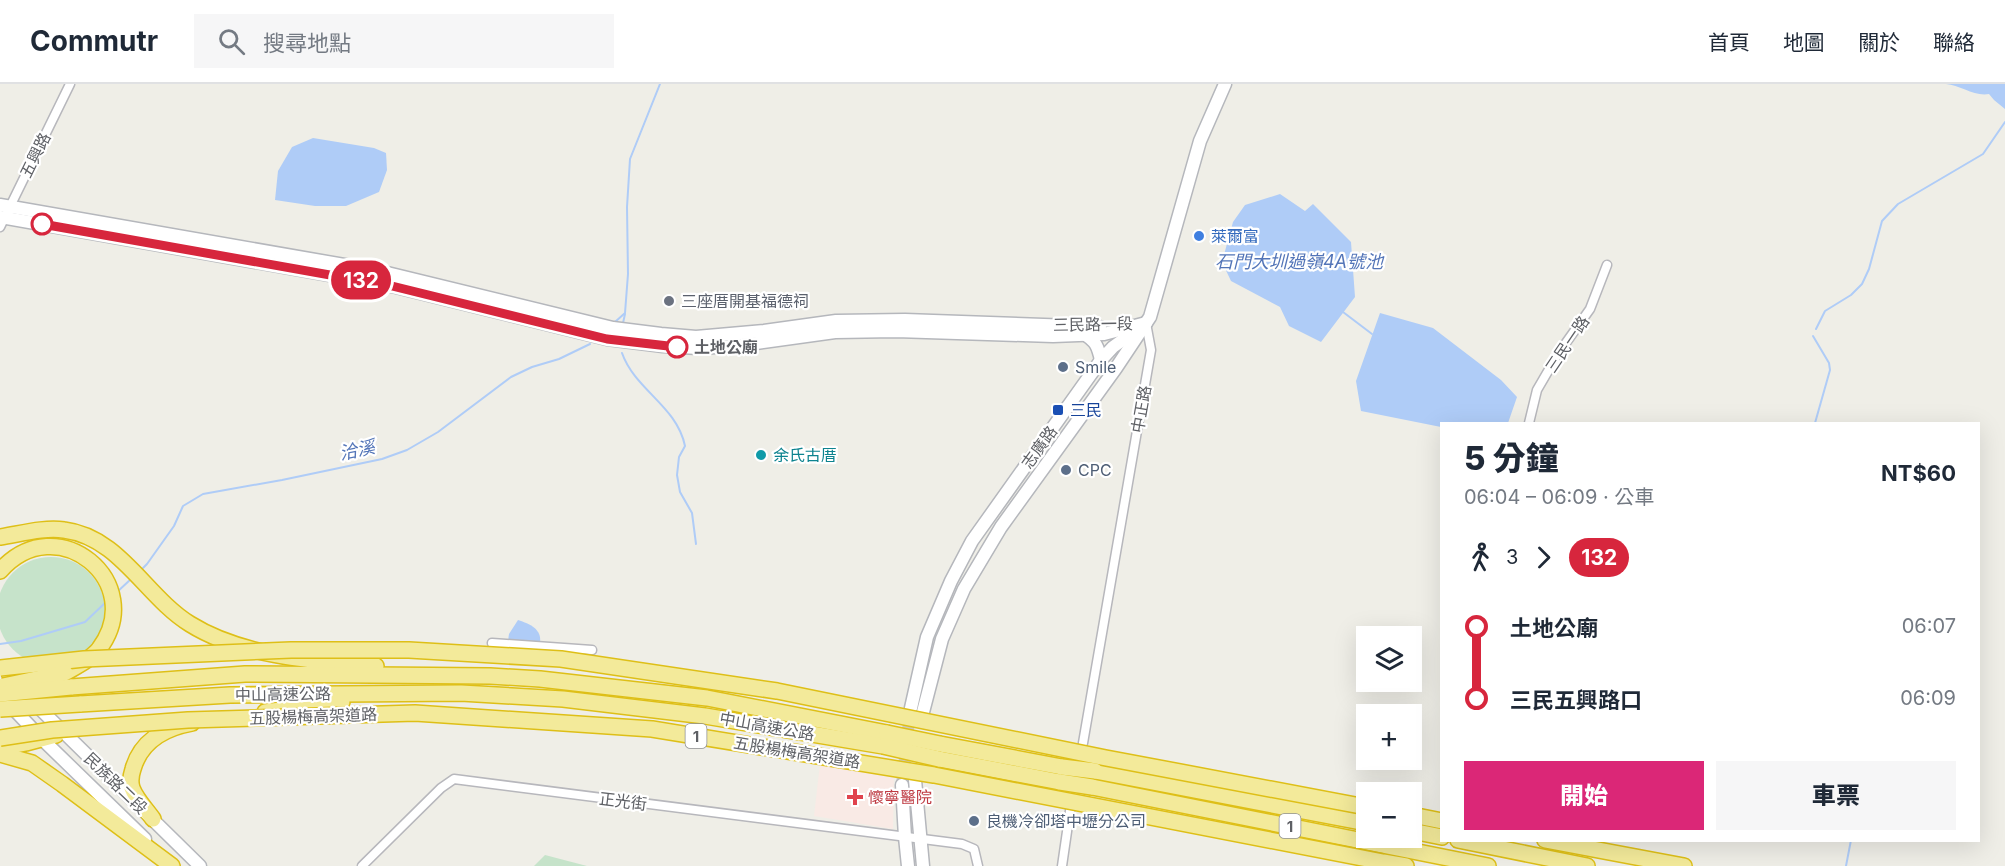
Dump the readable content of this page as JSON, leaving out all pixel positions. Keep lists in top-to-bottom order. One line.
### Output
{"streets":{"highway":["中山高速公路","五股楊梅高架道路","1"],"main road":["三民路一段","志廣路","民族路二段"],"street":["五興路","三民一路","中正路","正光街"]},"crossings":[["五興路","三民路一段"],["三民路一段","中正路"],["三民路一段","志廣路"],["中正路","志廣路"],["中山高速公路","民族路二段"],["1","民族路二段"]],"water":["石門大圳過嶺4A號池","洽溪"],"places":{"other":["萊爾富","三座厝開基福德祠","土地公廟","Smile","余氏古厝","CPC","良機冷卻塔中壢分公司"],"transit":["三民"],"health":["懷寧醫院"]},"lines":["bus line 132"],"page":{"header":"Commutr","search":"搜尋地點","nav":["首頁","地圖","關於","聯絡"],"on_map":"132","heading":["5 分鐘","06:04 – 06:09 · 公車","NT$60"],"legs":["3","132"],"list":[{"name":"土地公廟","value":"06:07"},{"name":"三民五興路口","value":"06:09"}],"map_buttons":["+","−"],"buttons":["開始","車票"]}}
